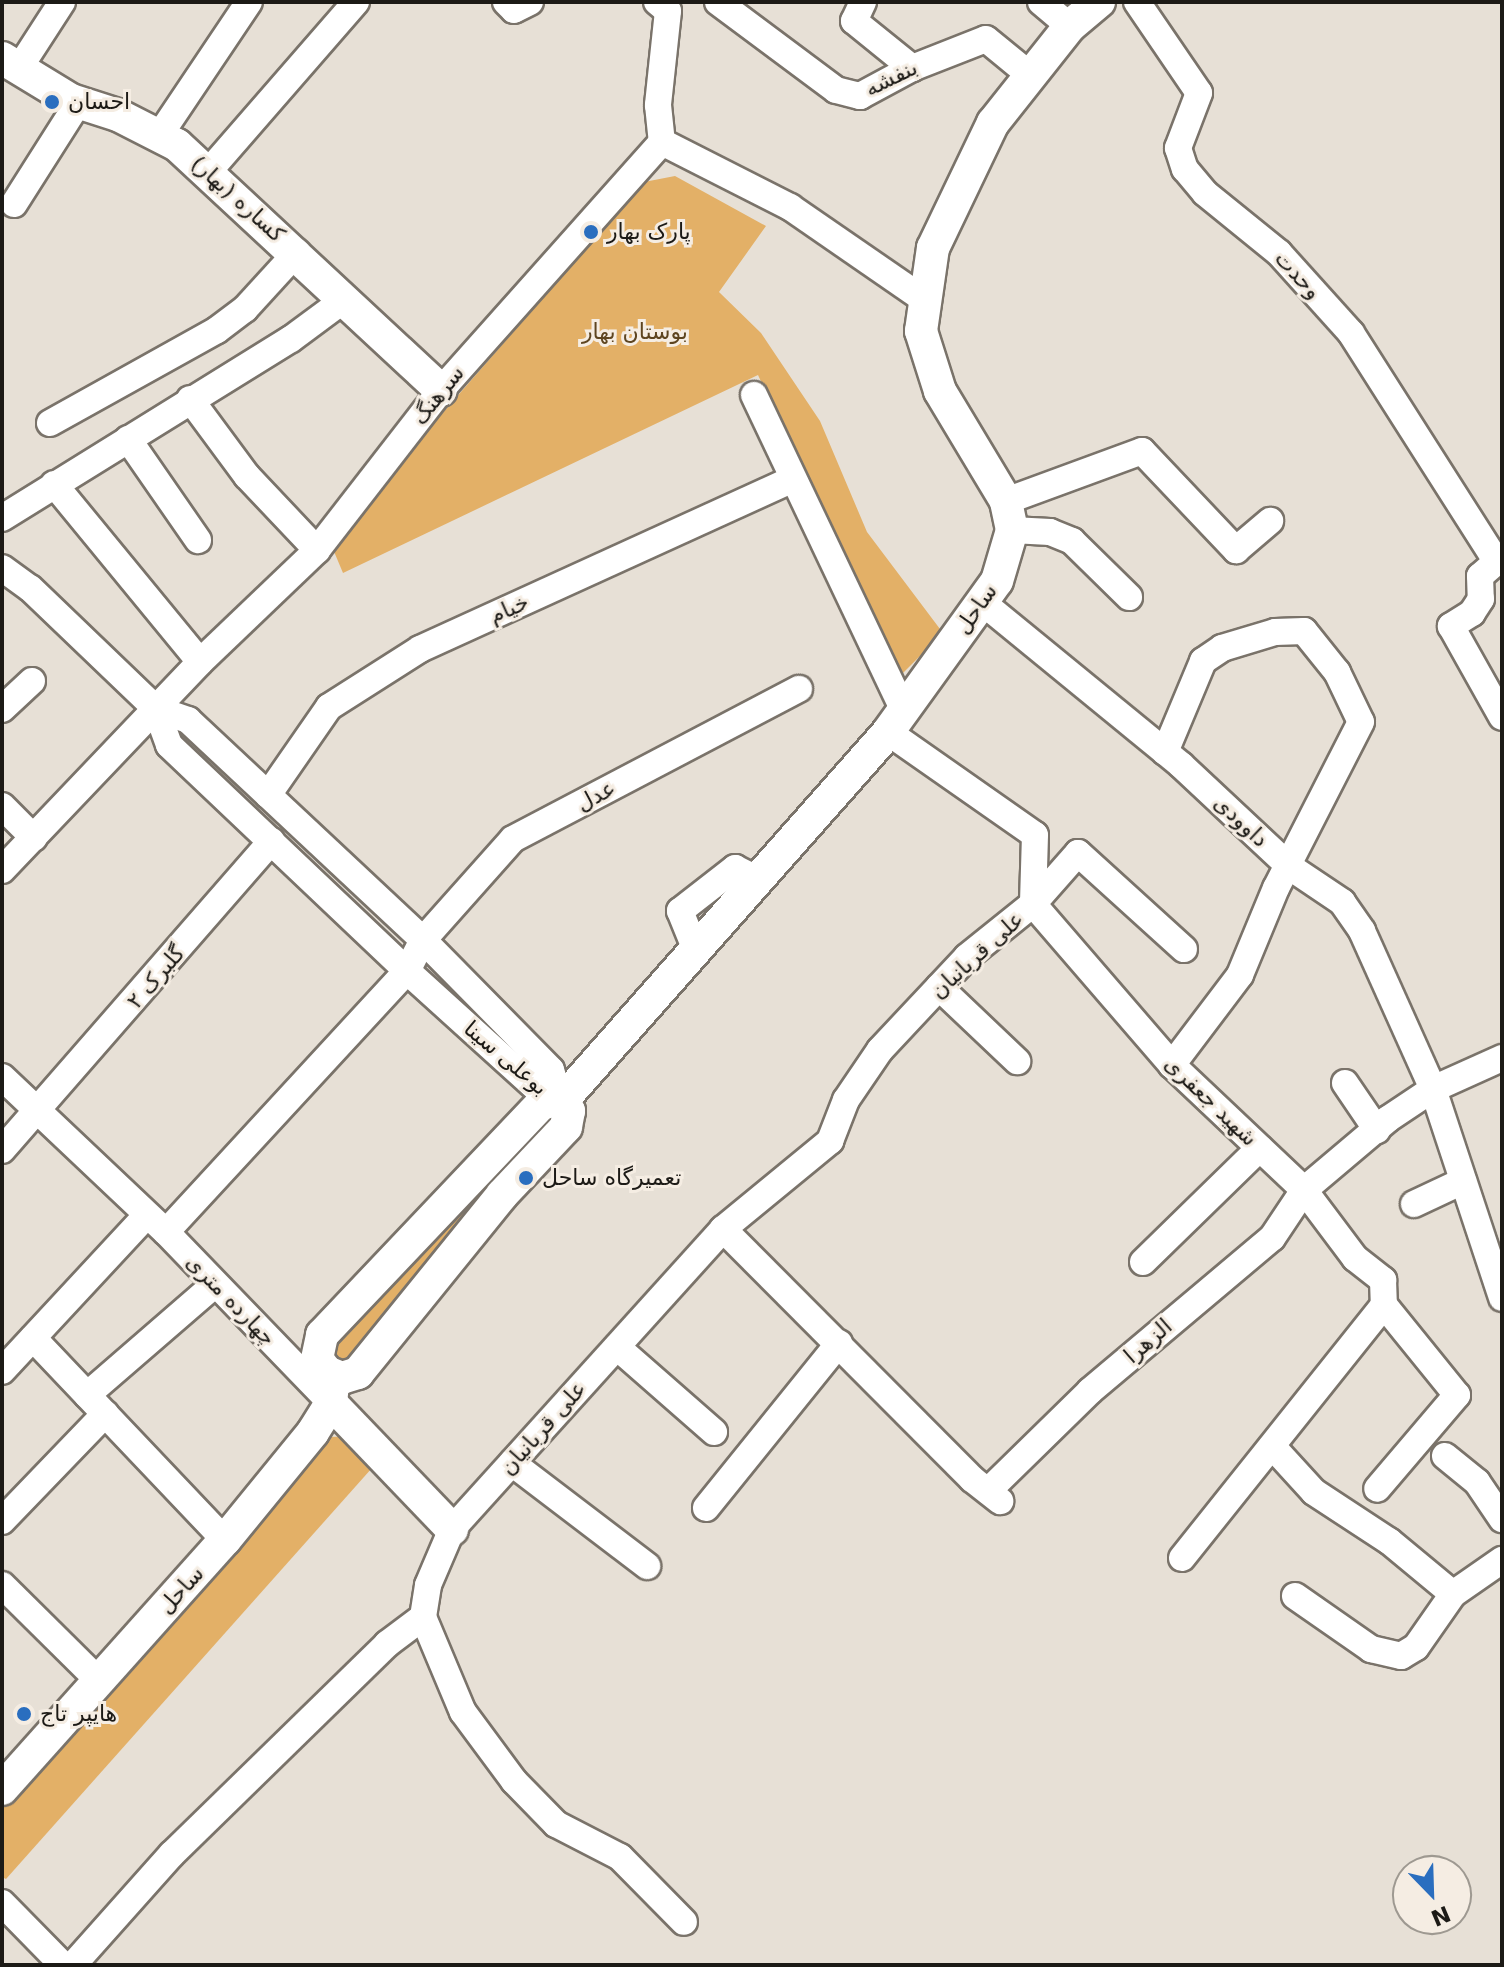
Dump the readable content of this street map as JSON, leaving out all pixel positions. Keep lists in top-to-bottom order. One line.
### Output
{"streets":{"street":["بنفشه","کساره (بهار)","وحدت","سرهنگ","خیام","ساحل","عدل","داوودی","علی قربانیان","گلبرک ۲","بوعلی سینا","شهید جعفری","چهارده متری","الزهرا"]},"crossings":[["کساره (بهار)","سرهنگ"],["سرهنگ","بوعلی سینا"],["خیام","بوعلی سینا"],["ساحل","داوودی"],["ساحل","بوعلی سینا"],["ساحل","چهارده متری"],["عدل","بوعلی سینا"],["عدل","چهارده متری"],["علی قربانیان","شهید جعفری"],["علی قربانیان","چهارده متری"],["علی قربانیان","الزهرا"],["گلبرک ۲","بوعلی سینا"],["گلبرک ۲","چهارده متری"],["شهید جعفری","الزهرا"]],"parks":["بوستان بهار"],"places":["احسان","پارک بهار","تعمیرگاه ساحل","هایپر تاج"],"north":"bottom right"}
